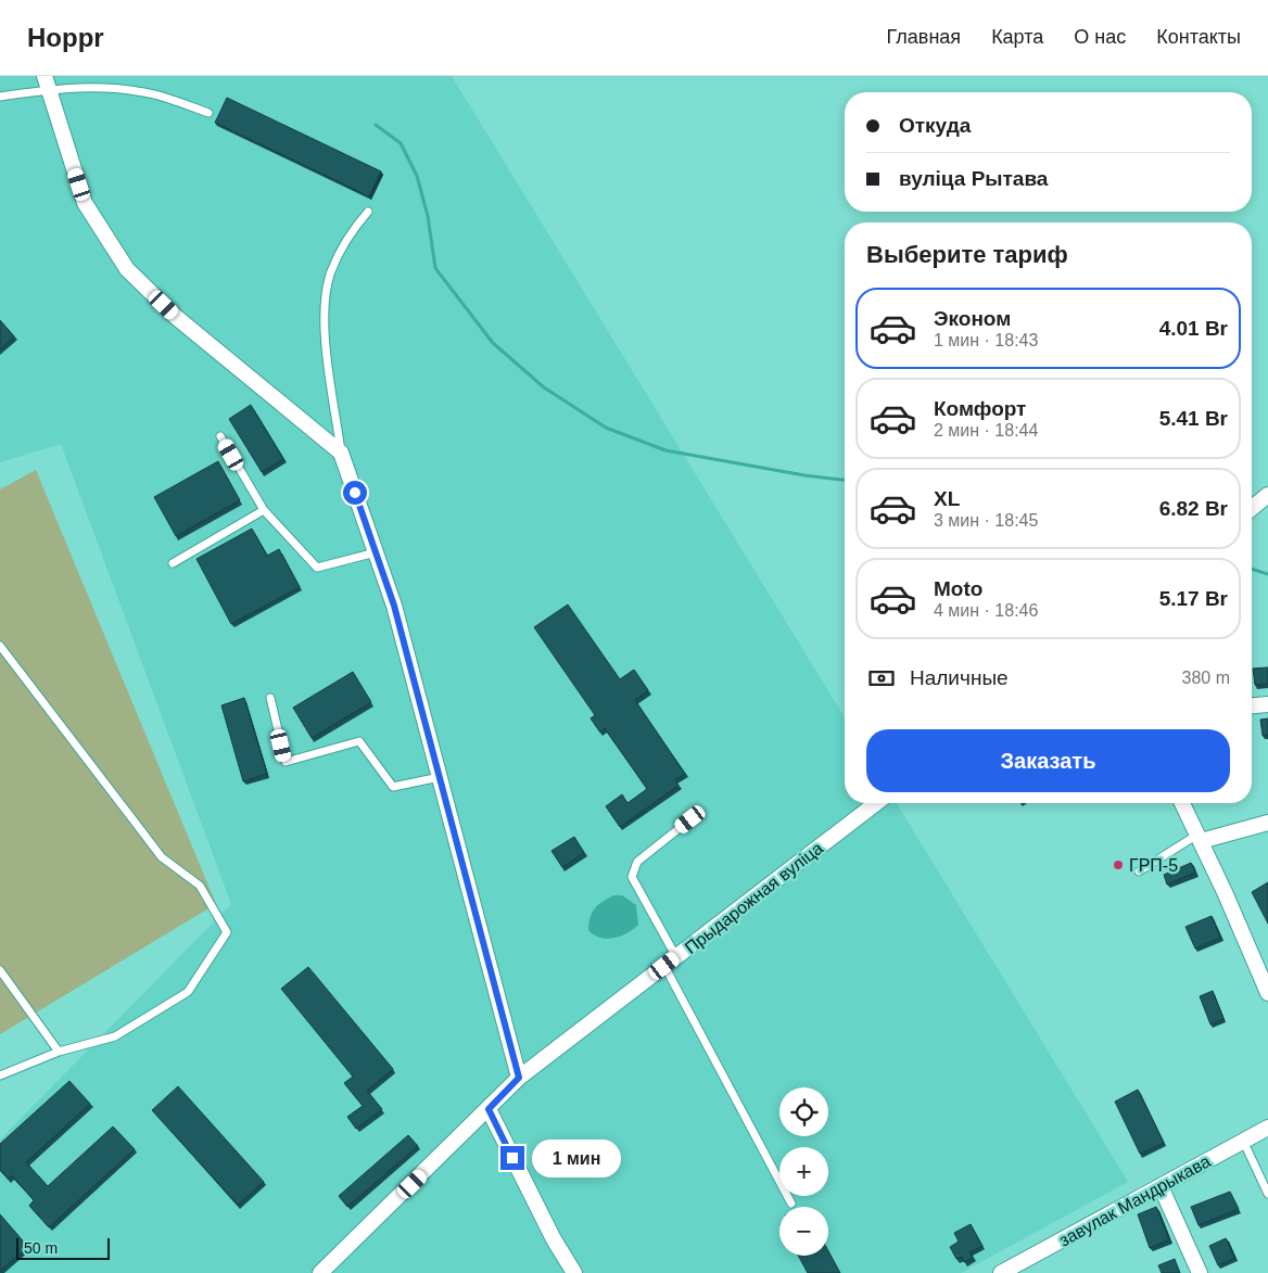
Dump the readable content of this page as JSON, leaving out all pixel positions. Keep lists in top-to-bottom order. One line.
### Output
{"streets":{"street":["Прыдарожная вуліца","завулак Мандрыкава"]},"places":["ГРП-5"],"scale_bar":"50 m","page":{"header":"Hoppr","nav":["Главная","Карта","О нас","Контакты"],"banner":["Откуда","вуліца Рытава"],"heading":"Выберите тариф","list":[{"name":"Эконом","note":"1 мин · 18:43","value":"4.01 Br"},{"name":"Комфорт","note":"2 мин · 18:44","value":"5.41 Br"},{"name":"XL","note":"3 мин · 18:45","value":"6.82 Br"},{"name":"Moto","note":"4 мин · 18:46","value":"5.17 Br"}],"pay":["Наличные","380 m"],"buttons":"Заказать","map_buttons":["+","−"],"bubble":"1 мин","scale":"50 m"}}
